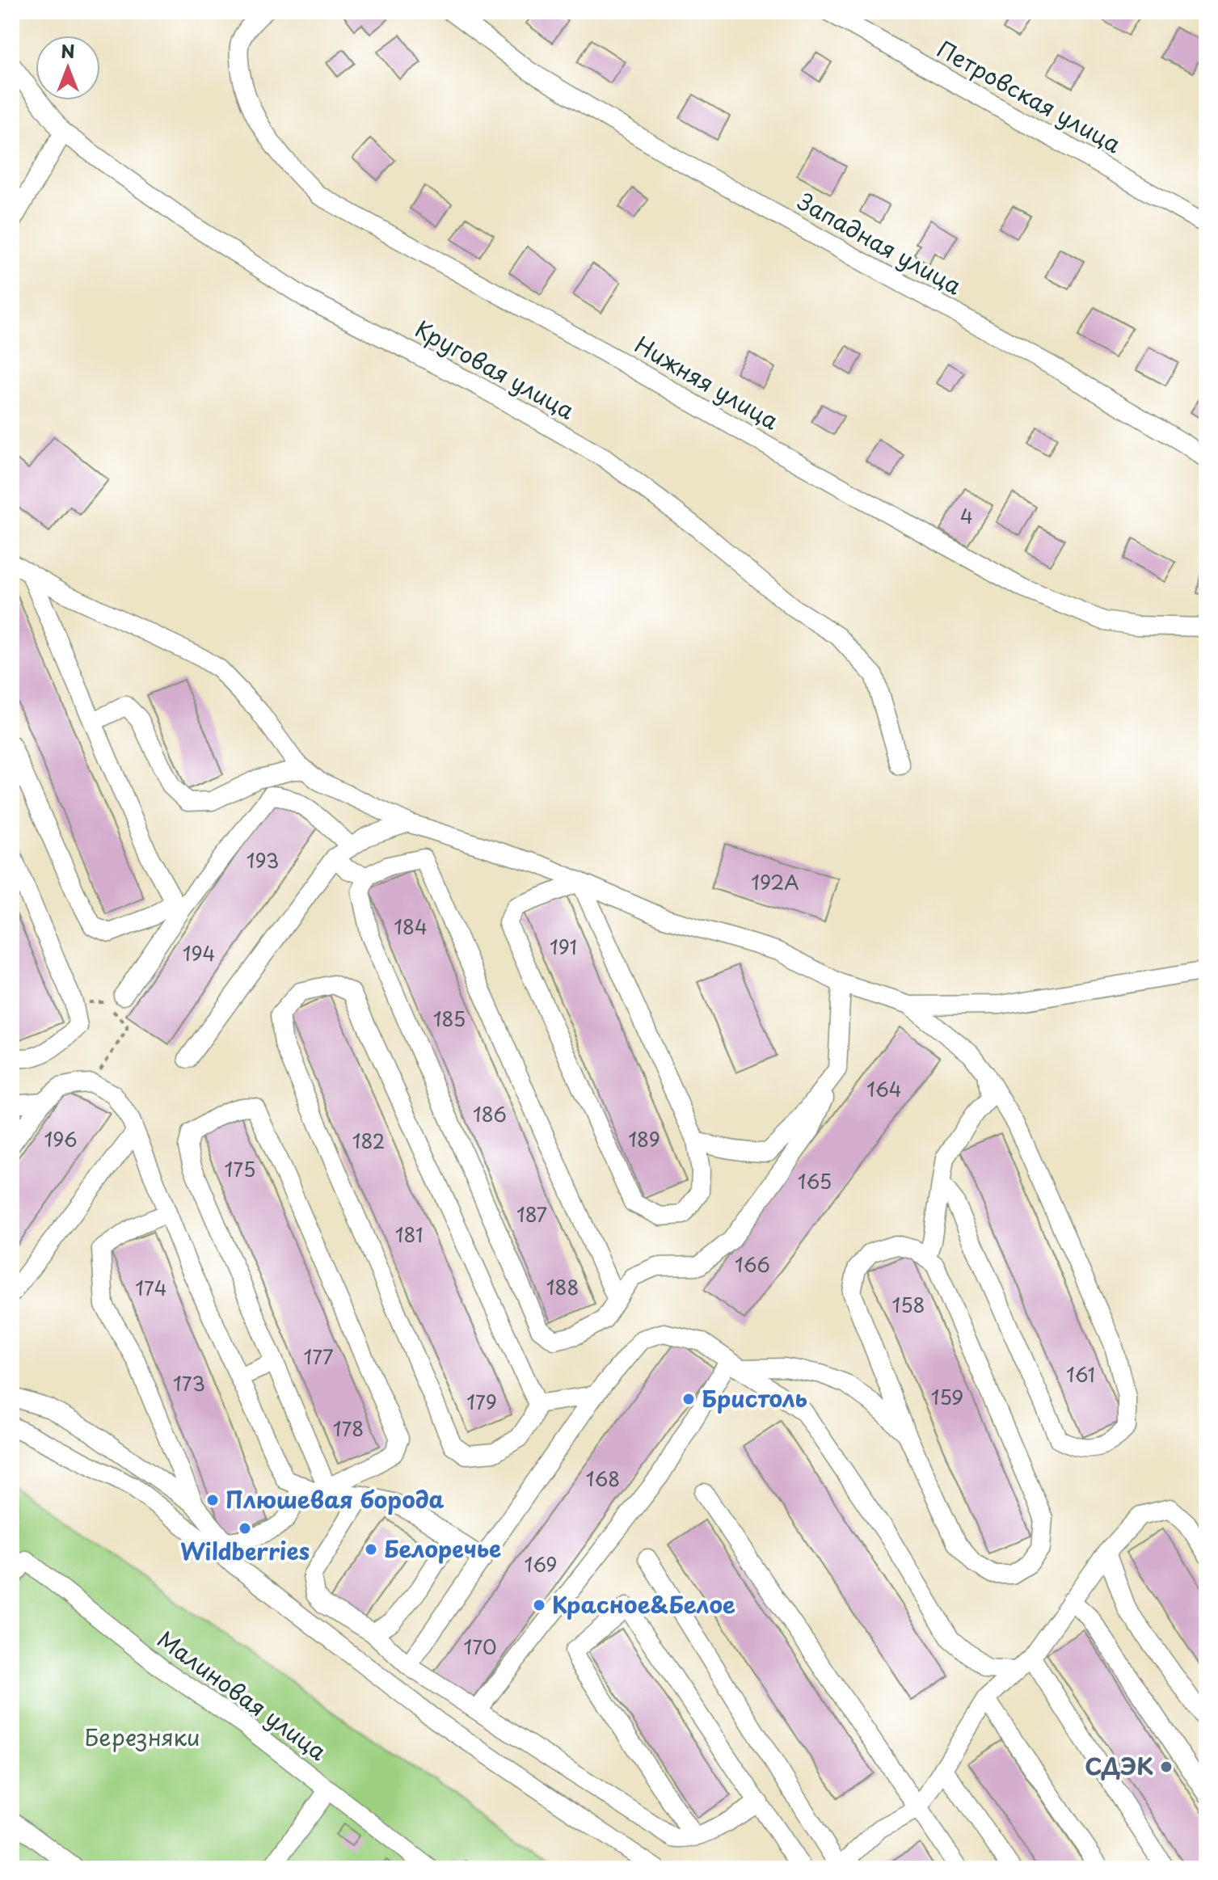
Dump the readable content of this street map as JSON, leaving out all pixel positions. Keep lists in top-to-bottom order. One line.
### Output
{"streets":{"street":["Петровская улица","Западная улица","Круговая улица","Нижняя улица","Малиновая улица"]},"parks":["Березняки"],"places":["Бристоль","Плюшевая борода","Wildberries","Белоречье","Красное&Белое","СДЭК"],"house_numbers":["4","193","192А","184","191","194","185","164","186","196","189","182","175","165","187","181","166","188","174","158","177","161","173","159","179","178","168","169","170"],"north":"top"}
